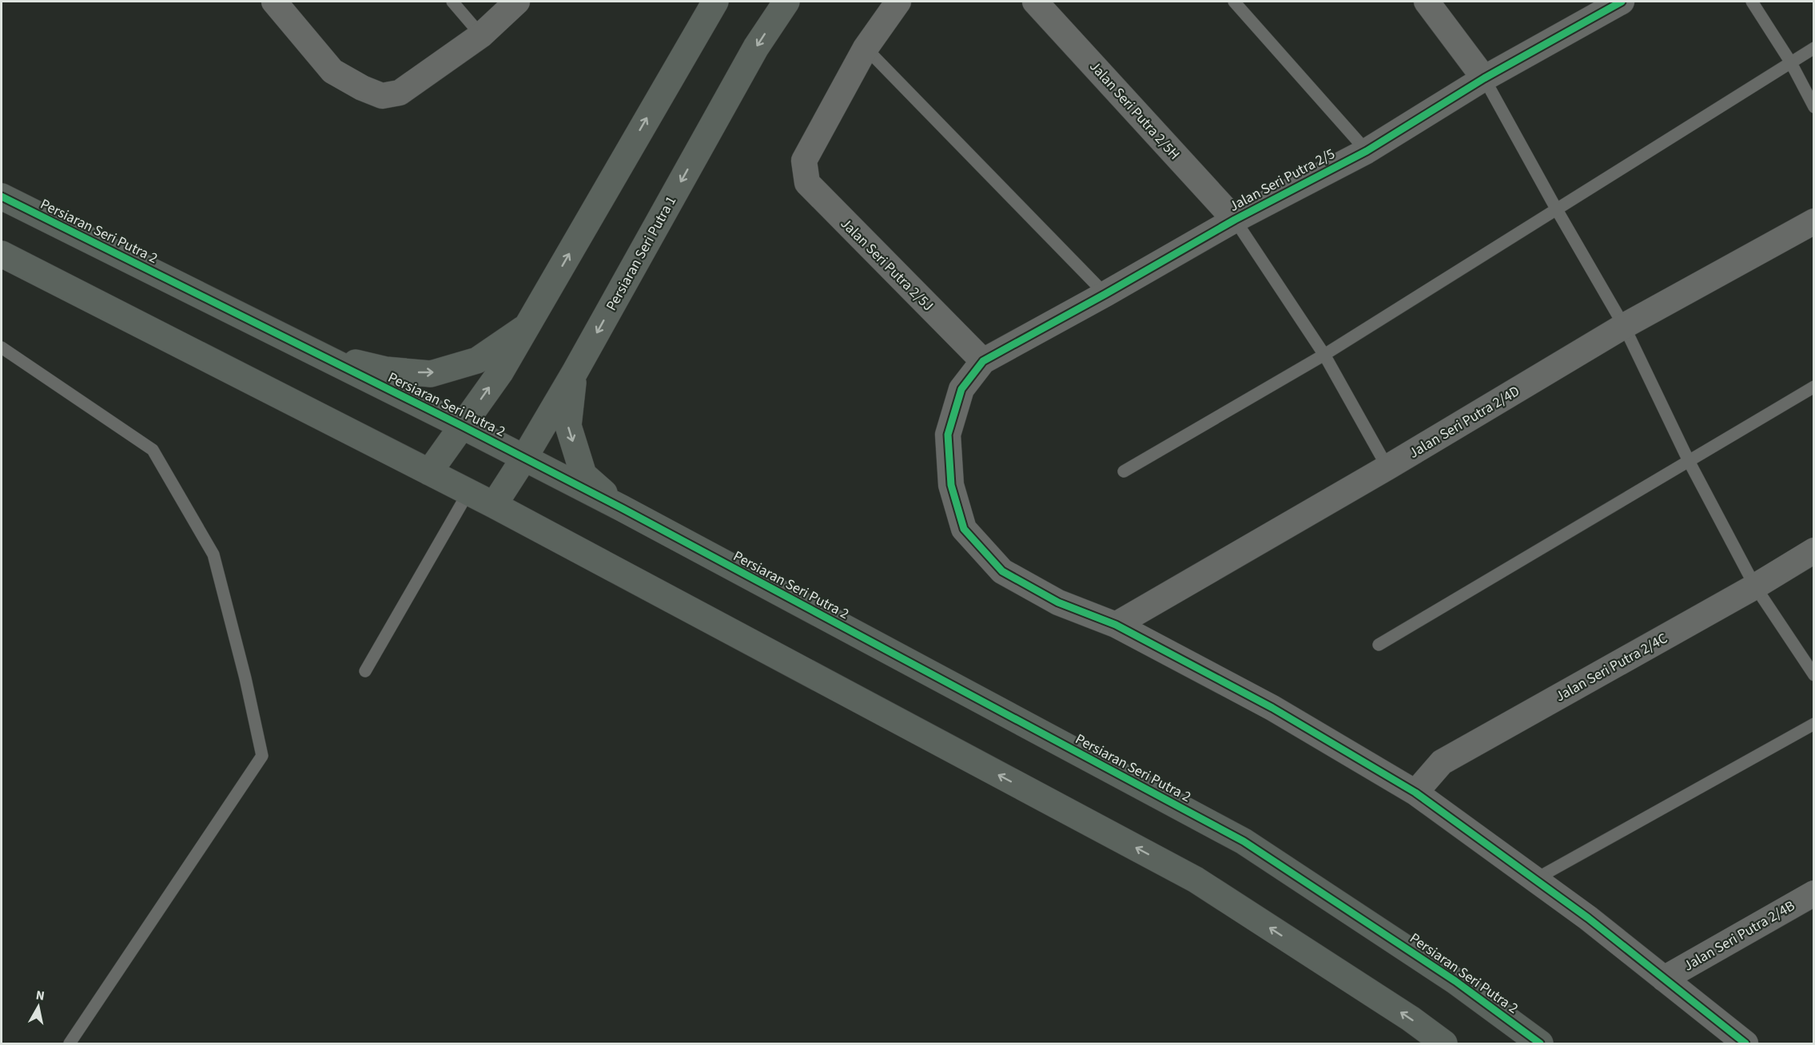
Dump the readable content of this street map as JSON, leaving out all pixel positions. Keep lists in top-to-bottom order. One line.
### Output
{"streets":{"street":["Jalan Seri Putra 2/5H","Jalan Seri Putra 2/5","Persiaran Seri Putra 2","Persiaran Seri Putra 1","Jalan Seri Putra 2/5J","Jalan Seri Putra 2/4D","Jalan Seri Putra 2/4C","Jalan Seri Putra 2/4B"]},"crossings":[["Jalan Seri Putra 2/5H","Jalan Seri Putra 2/5"],["Jalan Seri Putra 2/5","Jalan Seri Putra 2/5J"],["Jalan Seri Putra 2/5","Jalan Seri Putra 2/4D"],["Jalan Seri Putra 2/5","Jalan Seri Putra 2/4C"],["Jalan Seri Putra 2/5","Jalan Seri Putra 2/4B"],["Persiaran Seri Putra 2","Persiaran Seri Putra 1"]],"north":"top"}
